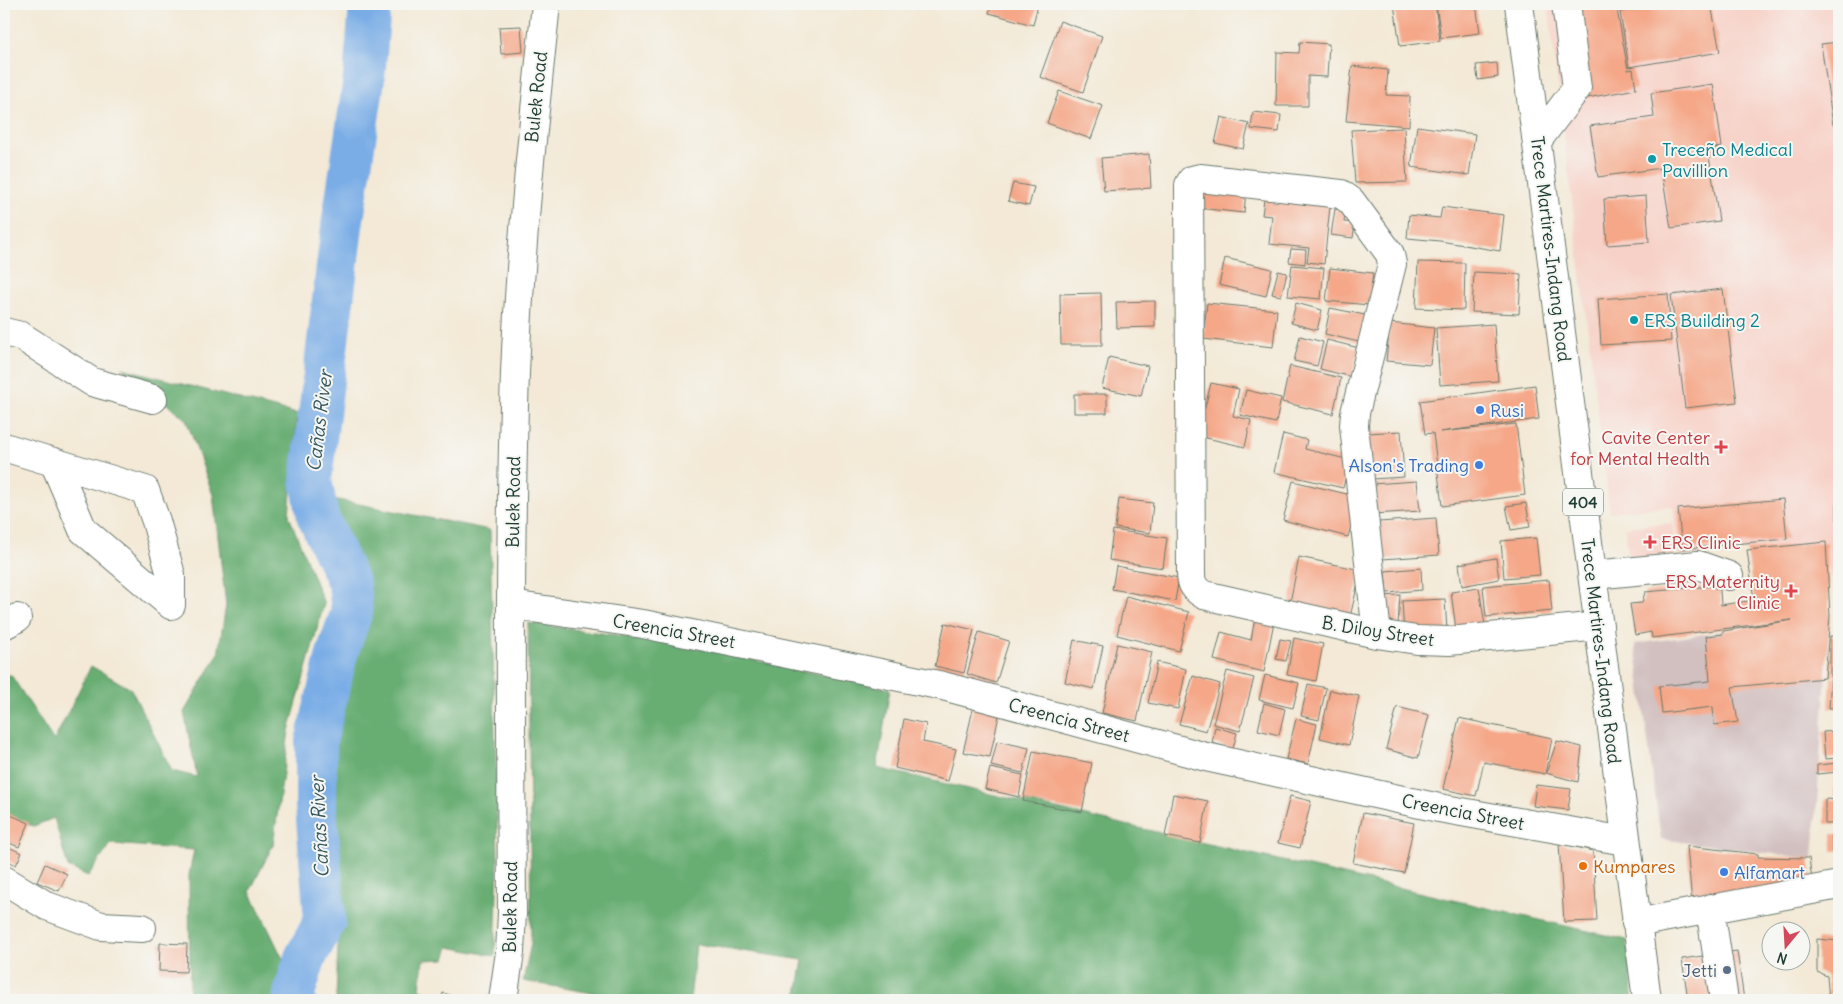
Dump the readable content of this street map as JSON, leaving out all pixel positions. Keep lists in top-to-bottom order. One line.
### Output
{"streets":{"street":["Bulek Road","Trece Martires-Indang Road","404","Creencia Street","B. Diloy Street"]},"crossings":[["Bulek Road","Creencia Street"],["Trece Martires-Indang Road","Creencia Street"],["Trece Martires-Indang Road","B. Diloy Street"]],"water":["Cañas River"],"places":{"other":["Treceño Medical Pavillion","ERS Building 2","Rusi","Alson's Trading","Kumpares","Alfamart","Jetti"],"health":["Cavite Center for Mental Health","ERS Clinic","ERS Maternity Clinic"]},"north":"bottom"}
